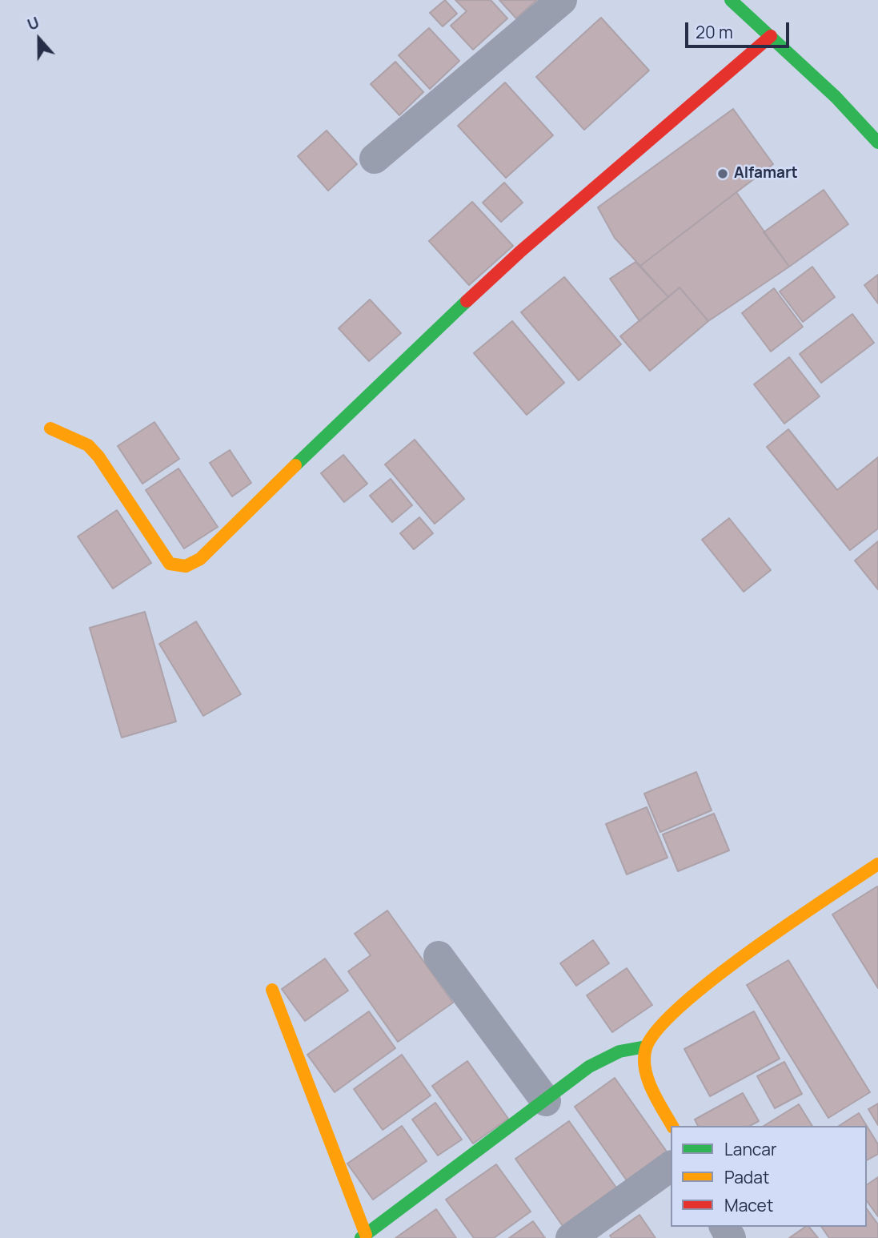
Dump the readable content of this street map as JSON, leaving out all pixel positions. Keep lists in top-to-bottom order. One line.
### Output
{"places":["Alfamart"],"legend":["Lancar","Padat","Macet"],"scale_bar":"20 m","north":"top"}
